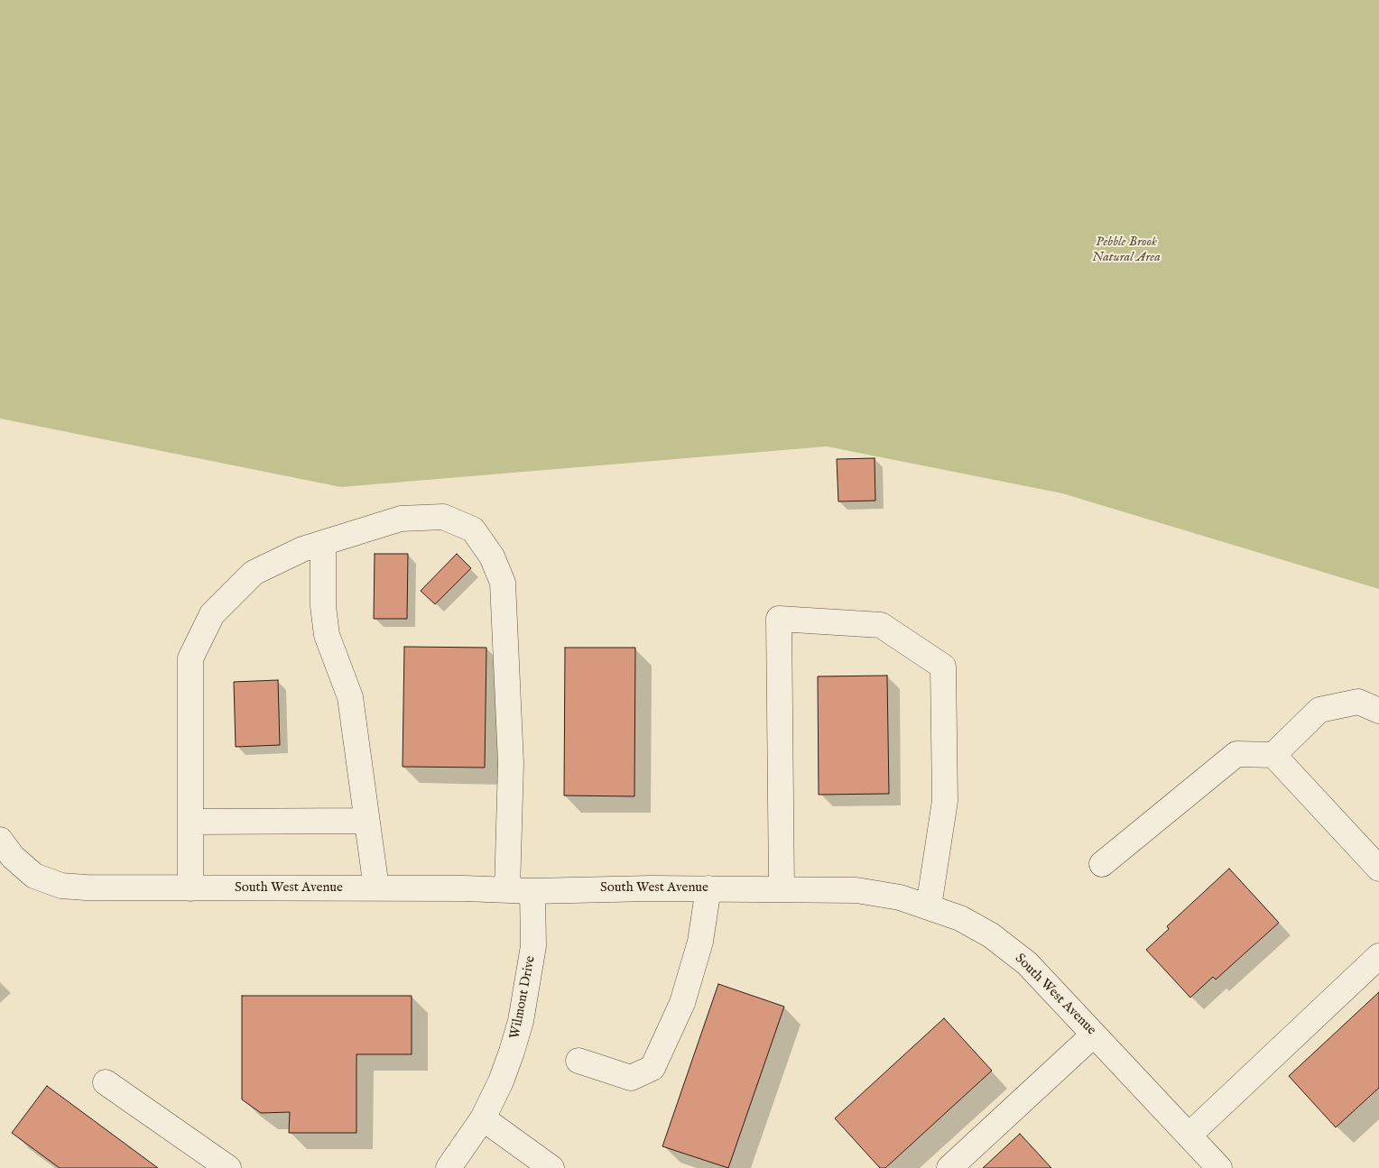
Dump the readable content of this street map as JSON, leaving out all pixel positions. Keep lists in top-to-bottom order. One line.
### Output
{"streets":{"street":["South West Avenue","Wilmont Drive"]},"crossings":[["South West Avenue","Wilmont Drive"]],"parks":["Pebble Brook Natural Area"]}
